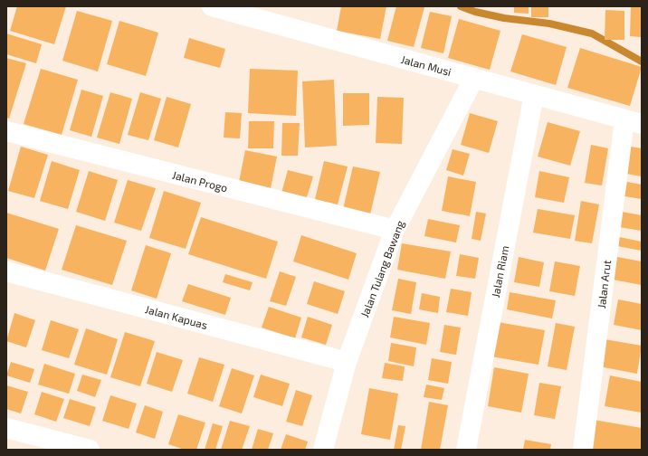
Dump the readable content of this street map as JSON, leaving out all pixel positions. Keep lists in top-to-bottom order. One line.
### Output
{"streets":{"street":["Jalan Musi","Jalan Progo","Jalan Tulang Bawang","Jalan Riam","Jalan Arut","Jalan Kapuas"]},"crossings":[["Jalan Musi","Jalan Tulang Bawang"],["Jalan Musi","Jalan Riam"],["Jalan Musi","Jalan Arut"],["Jalan Progo","Jalan Tulang Bawang"],["Jalan Tulang Bawang","Jalan Kapuas"]]}
